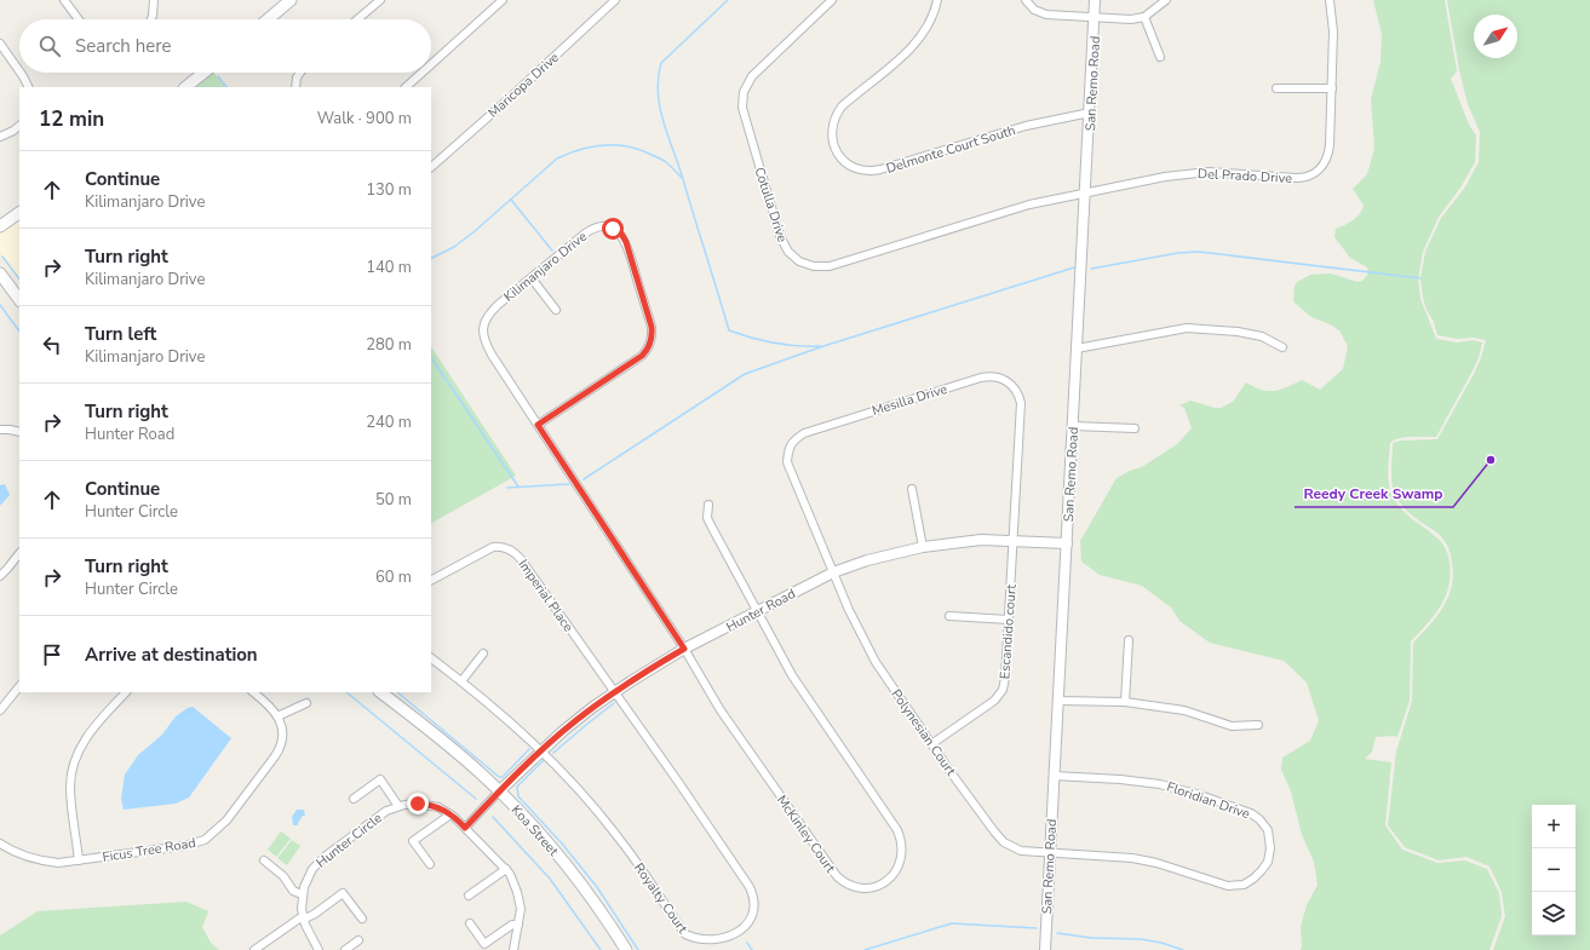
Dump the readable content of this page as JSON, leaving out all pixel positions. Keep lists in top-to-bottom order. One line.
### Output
{"streets":{"main road":["Koa Street"],"street":["San Remo Road","Maricopa Drive","Delmonte Court South","Del Prado Drive","Cotulla Drive","Kilimanjaro Drive","Mesilla Drive","Imperial Place","Hunter Road","Escandido court","Polynesian Court","Floridian Drive","McKinley Court","Hunter Circle","Ficus Tree Road","Royalty Court"]},"crossings":[["San Remo Road","Delmonte Court South"],["San Remo Road","Del Prado Drive"],["San Remo Road","Cotulla Drive"],["San Remo Road","Hunter Road"],["San Remo Road","Polynesian Court"],["San Remo Road","Floridian Drive"],["Del Prado Drive","Cotulla Drive"],["Kilimanjaro Drive","Hunter Road"],["Kilimanjaro Drive","McKinley Court"],["Mesilla Drive","Hunter Road"],["Mesilla Drive","Escandido court"],["Mesilla Drive","Polynesian Court"],["Imperial Place","Hunter Road"],["Imperial Place","Royalty Court"],["Hunter Road","Escandido court"],["Hunter Road","Polynesian Court"],["Hunter Road","Koa Street"],["Hunter Road","McKinley Court"],["Hunter Road","Royalty Court"],["Escandido court","Polynesian Court"],["Polynesian Court","Floridian Drive"]],"places":["Reedy Creek Swamp"],"north":"top right","page":{"search":"Search here","heading":["12 min","Walk · 900 m"],"list":[["Continue","Kilimanjaro Drive","130 m"],["Turn right","Kilimanjaro Drive","140 m"],["Turn left","Kilimanjaro Drive","280 m"],["Turn right","Hunter Road","240 m"],["Continue","Hunter Circle","50 m"],["Turn right","Hunter Circle","60 m"],"Arrive at destination"],"map_buttons":["+","−"]}}
